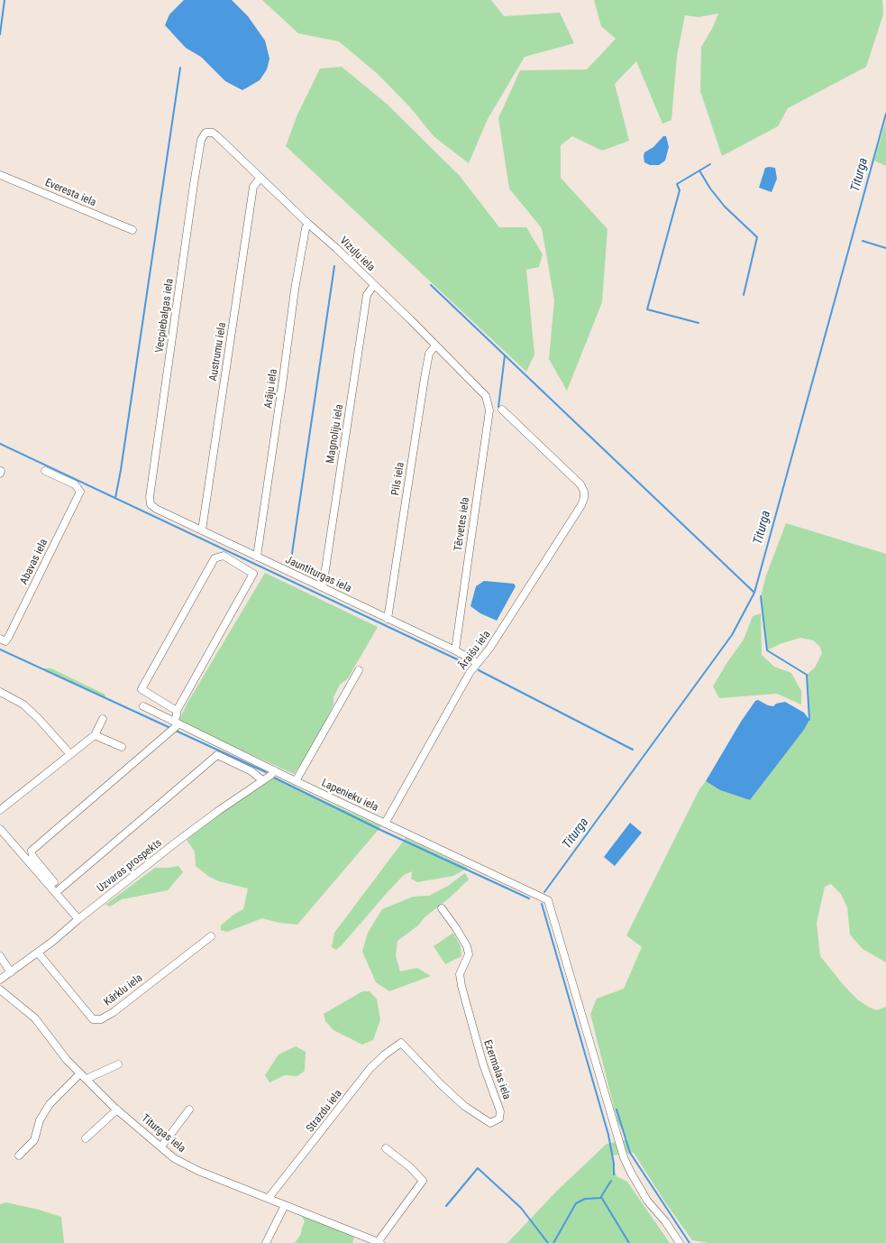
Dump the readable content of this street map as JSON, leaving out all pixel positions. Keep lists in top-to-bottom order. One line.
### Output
{"streets":{"street":["Everesta iela","Vizuļu iela","Vecpiebalgas iela","Austrumu iela","Arāju iela","Magnoliju iela","Pils iela","Tērvetes iela","Abavas iela","Jauntiturgas iela","Āraišu iela","Lapenieku iela","Uzvaras prospekts","Kārklu iela","Ezermalas iela","Strazdu iela","Titurgas iela"]},"crossings":[["Vizuļu iela","Vecpiebalgas iela"],["Vizuļu iela","Austrumu iela"],["Vizuļu iela","Arāju iela"],["Vizuļu iela","Magnoliju iela"],["Vizuļu iela","Pils iela"],["Vizuļu iela","Tērvetes iela"],["Vecpiebalgas iela","Jauntiturgas iela"],["Austrumu iela","Jauntiturgas iela"],["Arāju iela","Jauntiturgas iela"],["Magnoliju iela","Jauntiturgas iela"],["Pils iela","Jauntiturgas iela"],["Tērvetes iela","Jauntiturgas iela"],["Jauntiturgas iela","Āraišu iela"],["Āraišu iela","Lapenieku iela"],["Lapenieku iela","Uzvaras prospekts"],["Uzvaras prospekts","Kārklu iela"],["Ezermalas iela","Strazdu iela"],["Strazdu iela","Titurgas iela"]],"water":["Titurga"]}
